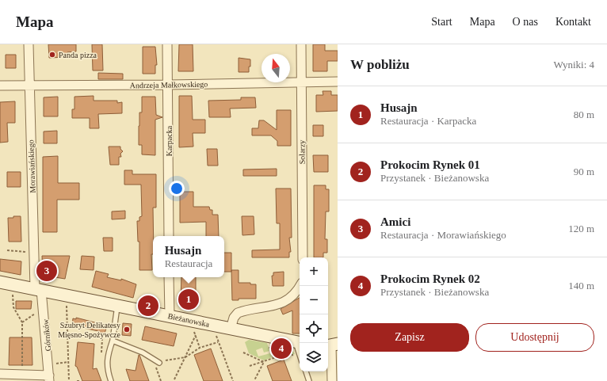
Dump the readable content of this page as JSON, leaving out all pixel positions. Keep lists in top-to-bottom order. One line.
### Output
{"streets":{"street":["Andrzeja Małkowskiego","Karpacka","Solarzy","Morawiańskiego","Bieżanowska","Górników"]},"crossings":[["Andrzeja Małkowskiego","Karpacka"],["Andrzeja Małkowskiego","Solarzy"],["Andrzeja Małkowskiego","Morawiańskiego"],["Morawiańskiego","Bieżanowska"],["Morawiańskiego","Górników"],["Bieżanowska","Górników"]],"places":["Panda pizza","Szubryt Delikatesy Mięsno-Spożywcze"],"north":"top","page":{"header":"Mapa","nav":["Start","Mapa","O nas","Kontakt"],"heading":["W pobliżu","Wyniki: 4"],"list":[{"mark":"1","name":"Husajn","note":"Restauracja · Karpacka","value":"80 m"},{"mark":"2","name":"Prokocim Rynek 01","note":"Przystanek · Bieżanowska","value":"90 m"},{"mark":"3","name":"Amici","note":"Restauracja · Morawiańskiego","value":"120 m"},{"mark":"4","name":"Prokocim Rynek 02","note":"Przystanek · Bieżanowska","value":"140 m"}],"popup":["Husajn","Restauracja"],"map_buttons":["+","−"],"pins":["3","1","2","4"],"buttons":["Zapisz","Udostępnij"]}}
